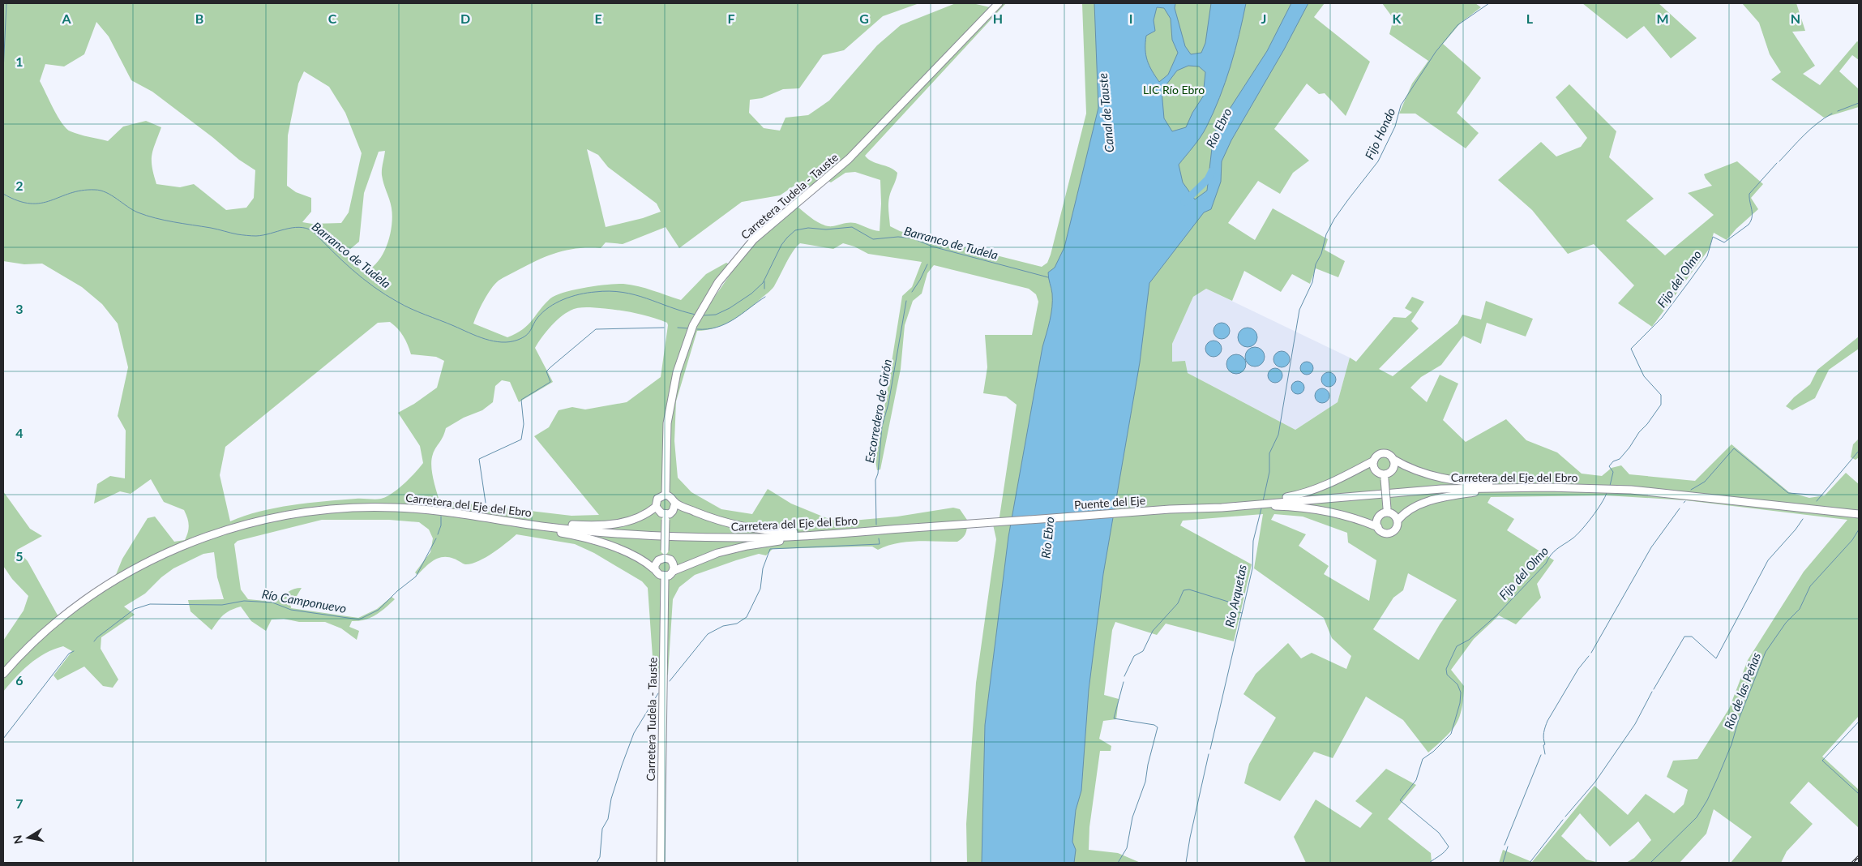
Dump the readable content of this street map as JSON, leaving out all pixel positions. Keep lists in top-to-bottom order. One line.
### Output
{"streets":{"main road":["Carretera Tudela - Tauste","Carretera del Eje del Ebro","Puente del Eje"]},"crossings":[["Carretera del Eje del Ebro","Puente del Eje"]],"water":["Canal de Tauste","Río Ebro","Fijo Hondo","Barranco de Tudela","Fijo del Olmo","Escorredero de Girón","Río Arquetas","Río Camponuevo","Río de las Peñas"],"parks":["LIC Río Ebro"],"north":"left","grid":{"columns":["A","B","C","D","E","F","G","H","I","J","K","L","M","N"],"rows":["1","2","3","4","5","6","7"]}}
